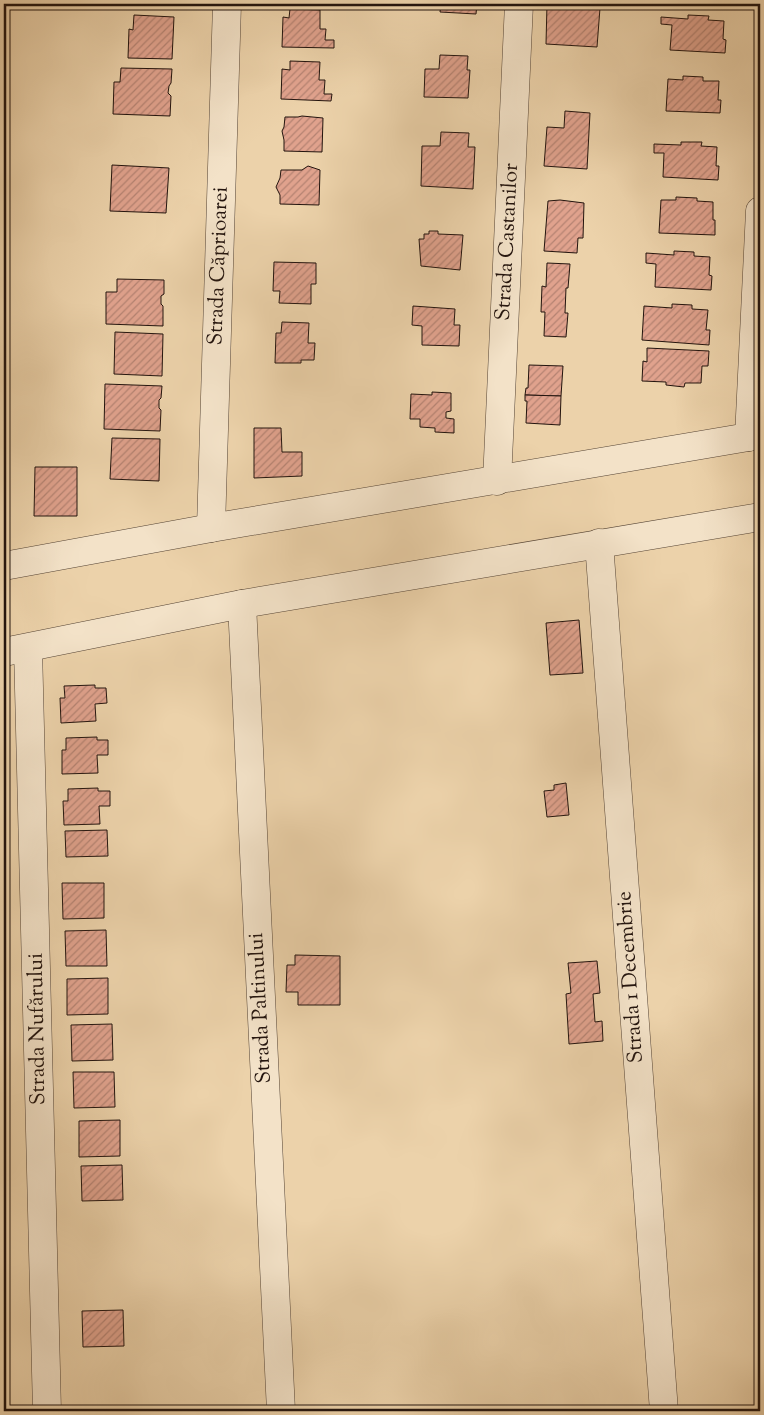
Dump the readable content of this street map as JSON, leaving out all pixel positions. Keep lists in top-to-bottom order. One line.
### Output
{"streets":{"street":["Strada Castanilor","Strada Căprioarei","Strada 1 Decembrie","Strada Paltinului","Strada Nufărului"]}}
